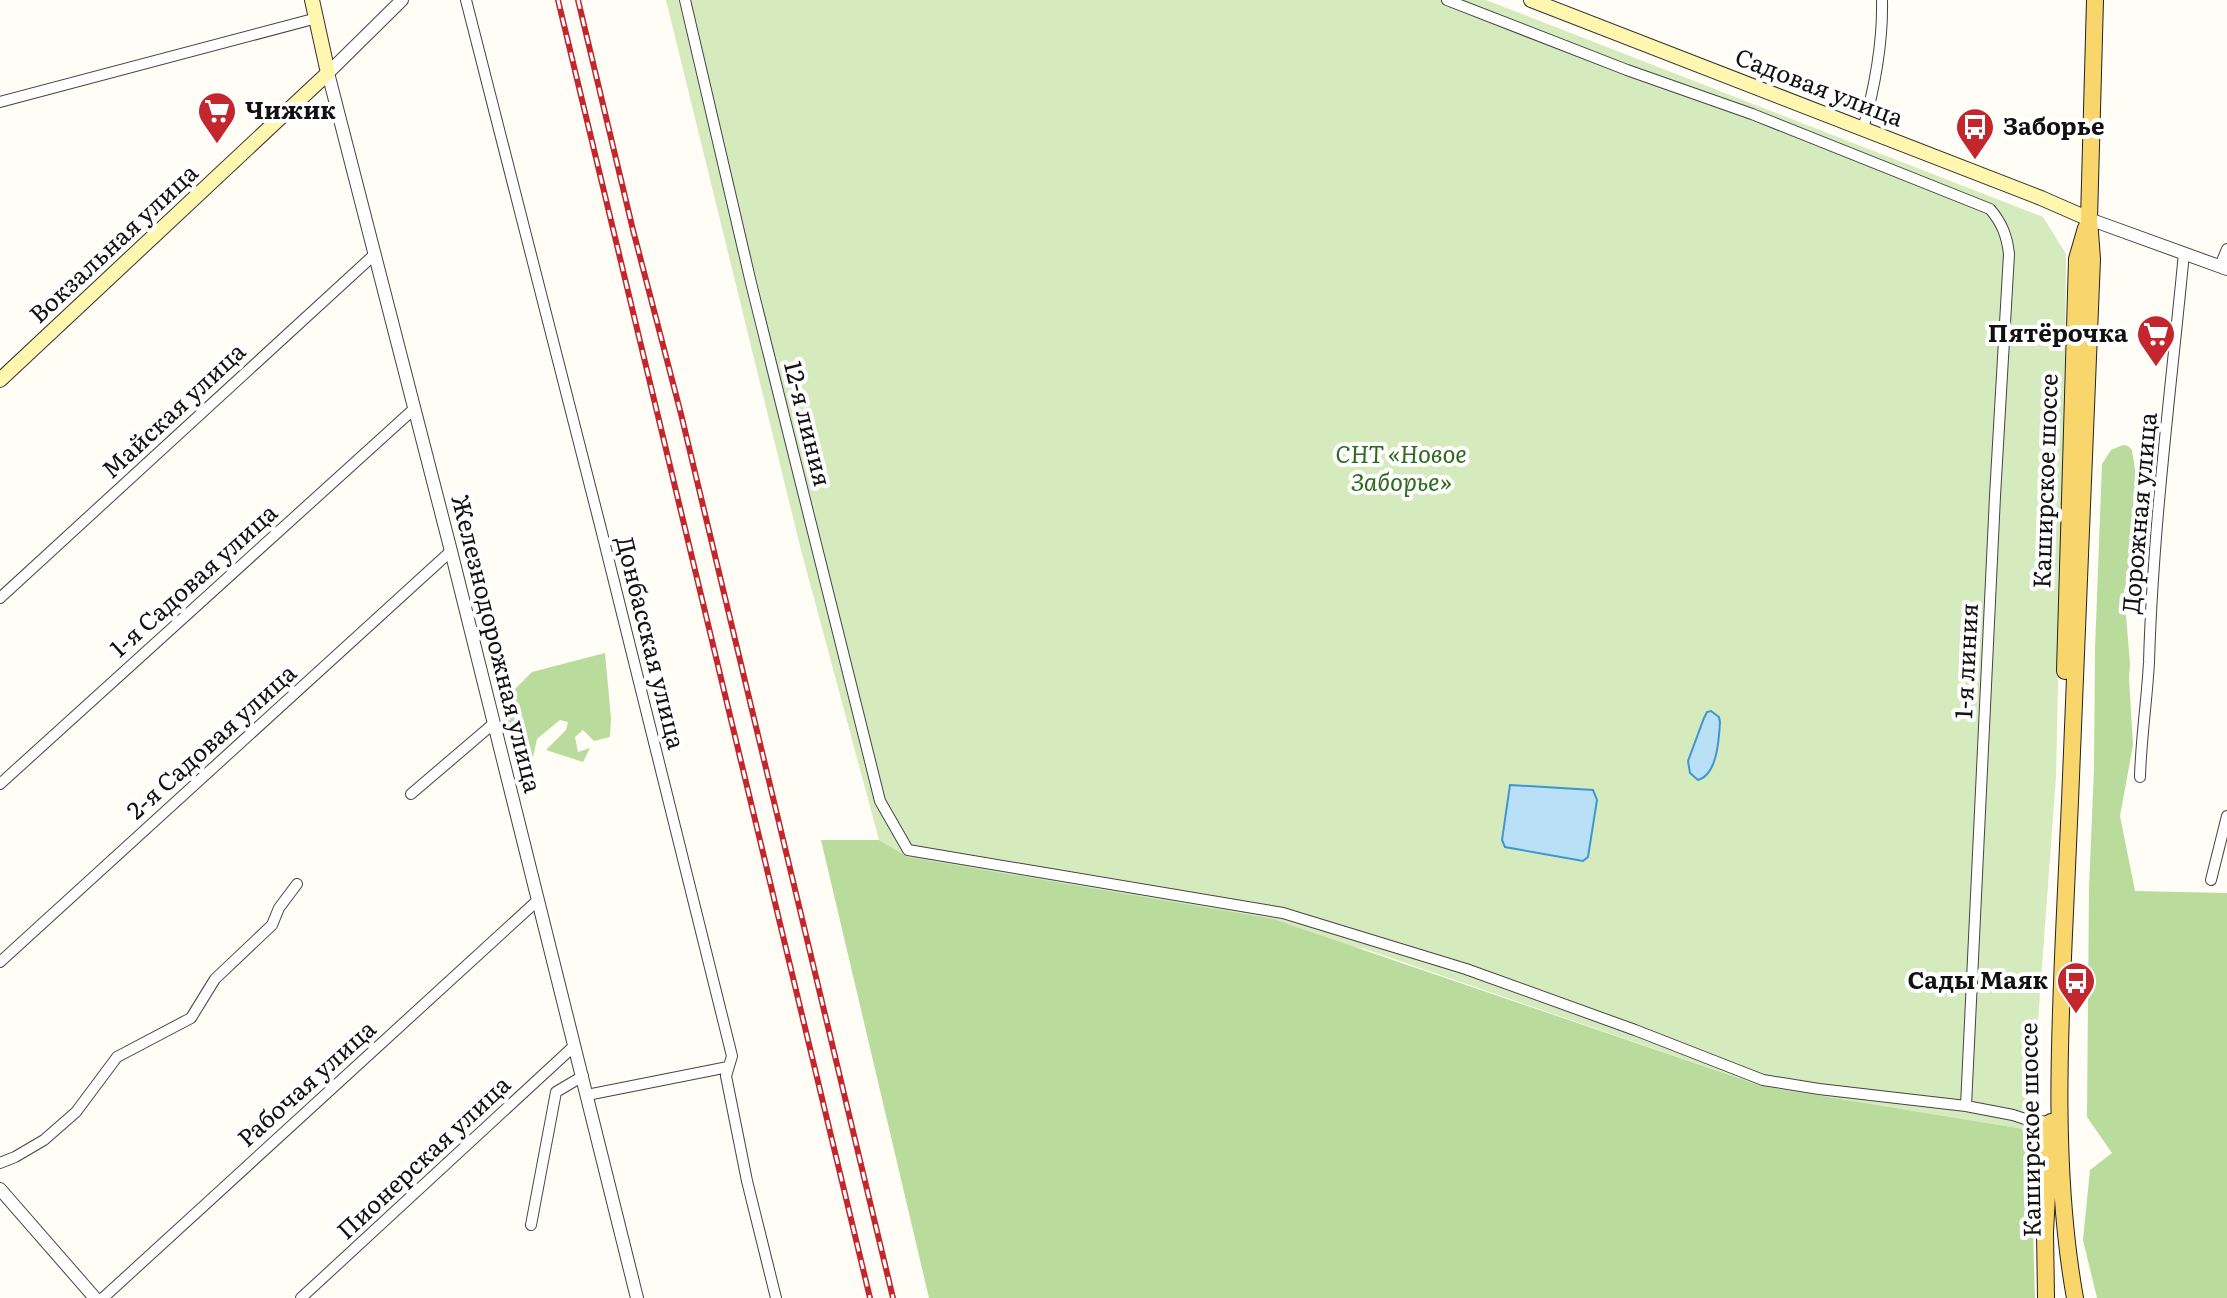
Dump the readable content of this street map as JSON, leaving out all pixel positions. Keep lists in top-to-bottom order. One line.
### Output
{"streets":{"main road":["Садовая улица","Вокзальная улица","Каширское шоссе","Железнодорожная улица"],"street":["Майская улица","12-я линия","Дорожная улица","1-я Садовая улица","Донбасская улица","1-я линия","2-я Садовая улица","Рабочая улица","Пионерская улица"]},"crossings":[["Садовая улица","Каширское шоссе"],["Вокзальная улица","Железнодорожная улица"],["Майская улица","Железнодорожная улица"],["12-я линия","1-я линия"],["1-я Садовая улица","Железнодорожная улица"],["Железнодорожная улица","2-я Садовая улица"],["Железнодорожная улица","Рабочая улица"],["Железнодорожная улица","Пионерская улица"]],"parks":["СНТ «Новое Заборье»"],"places":{"supermarket":["Чижик","Пятёрочка"],"bus stop":["Заборье","Сады Маяк"]}}
